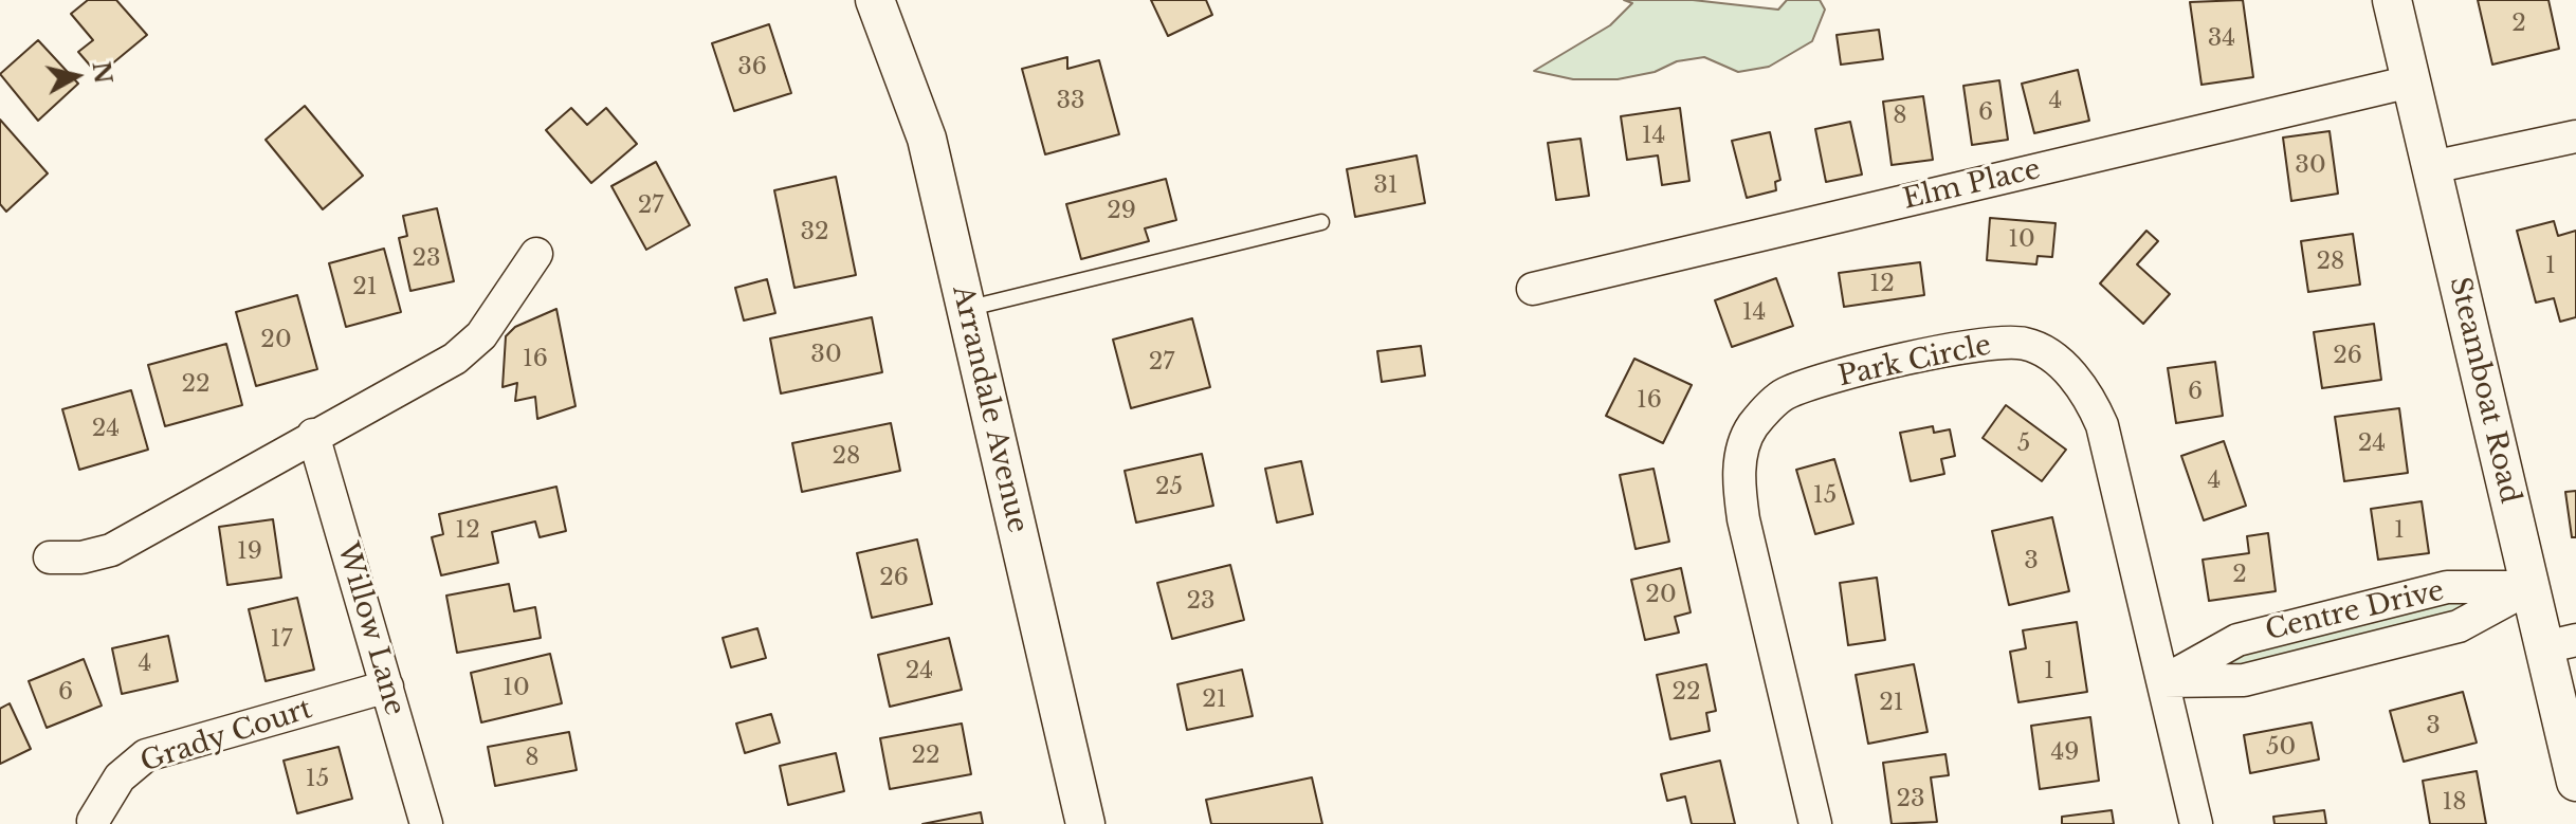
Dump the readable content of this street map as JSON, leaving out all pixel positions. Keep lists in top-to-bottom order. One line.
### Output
{"streets":{"street":["Elm Place","Park Circle","Steamboat Road","Arrandale Avenue","Centre Drive","Willow Lane","Grady Court"]},"crossings":[["Elm Place","Steamboat Road"],["Park Circle","Centre Drive"],["Steamboat Road","Centre Drive"],["Willow Lane","Grady Court"]],"house_numbers":["2","34","36","33","4","6","8","14","30","31","27","29","32","10","23","28","1","12","21","14","20","30","26","16","27","22","6","16","24","5","24","28","4","25","15","12","1","19","3","2","26","20","23","17","4","24","1","10","6","22","21","21","3","50","49","22","8","15","23","18"],"north":"right"}
